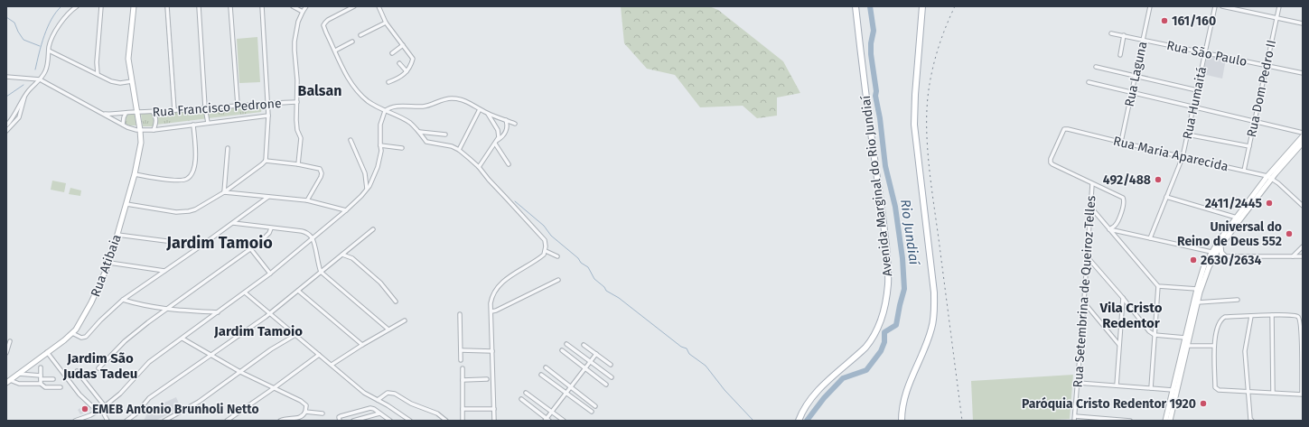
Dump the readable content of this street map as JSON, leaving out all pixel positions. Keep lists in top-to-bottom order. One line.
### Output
{"streets":{"main road":["Avenida Marginal do Rio Jundiaí","Rua Atibaia"],"street":["Rua São Paulo","Rua Laguna","Rua Dom Pedro II","Rua Humaitá","Rua Francisco Pedrone","Rua Maria Aparecida","Rua Setembrina de Queiroz Telles"]},"crossings":[["Rua São Paulo","Rua Laguna"],["Rua São Paulo","Rua Dom Pedro II"],["Rua São Paulo","Rua Humaitá"],["Rua Laguna","Rua Maria Aparecida"],["Rua Dom Pedro II","Rua Maria Aparecida"],["Rua Humaitá","Rua Maria Aparecida"],["Rua Francisco Pedrone","Rua Atibaia"],["Rua Maria Aparecida","Rua Setembrina de Queiroz Telles"]],"districts":["Balsan","Jardim Tamoio","Vila Cristo Redentor","Jardim Tamoio","Jardim São Judas Tadeu"],"water":["Rio Jundiaí"],"places":["161/160","492/488","2411/2445","Universal do Reino de Deus 552","2630/2634","Paróquia Cristo Redentor 1920","EMEB Antonio Brunholi Netto"]}
